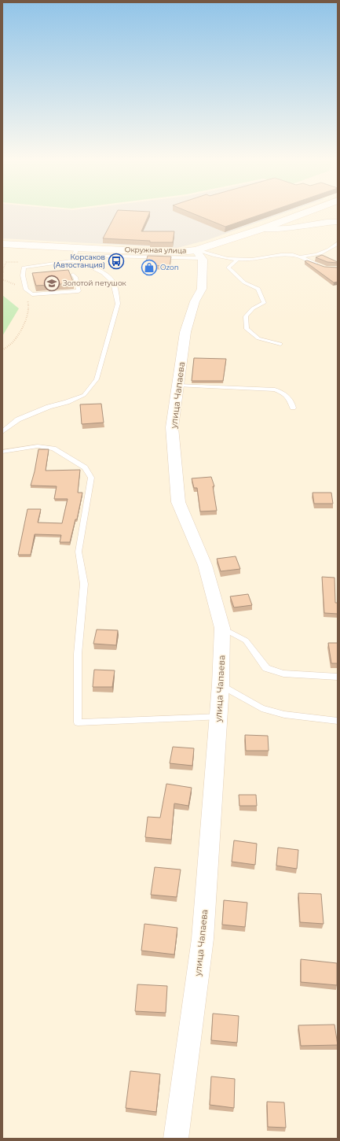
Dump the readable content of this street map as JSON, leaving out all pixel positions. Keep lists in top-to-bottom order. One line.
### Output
{"streets":{"main road":["Окружная улица"],"street":["улица Чапаева"]},"crossings":[["Окружная улица","улица Чапаева"]],"places":{"bus stop":["Корсаков (Автостанция)"],"shop":["Ozon"],"school or university":["Золотой петушок"]}}
